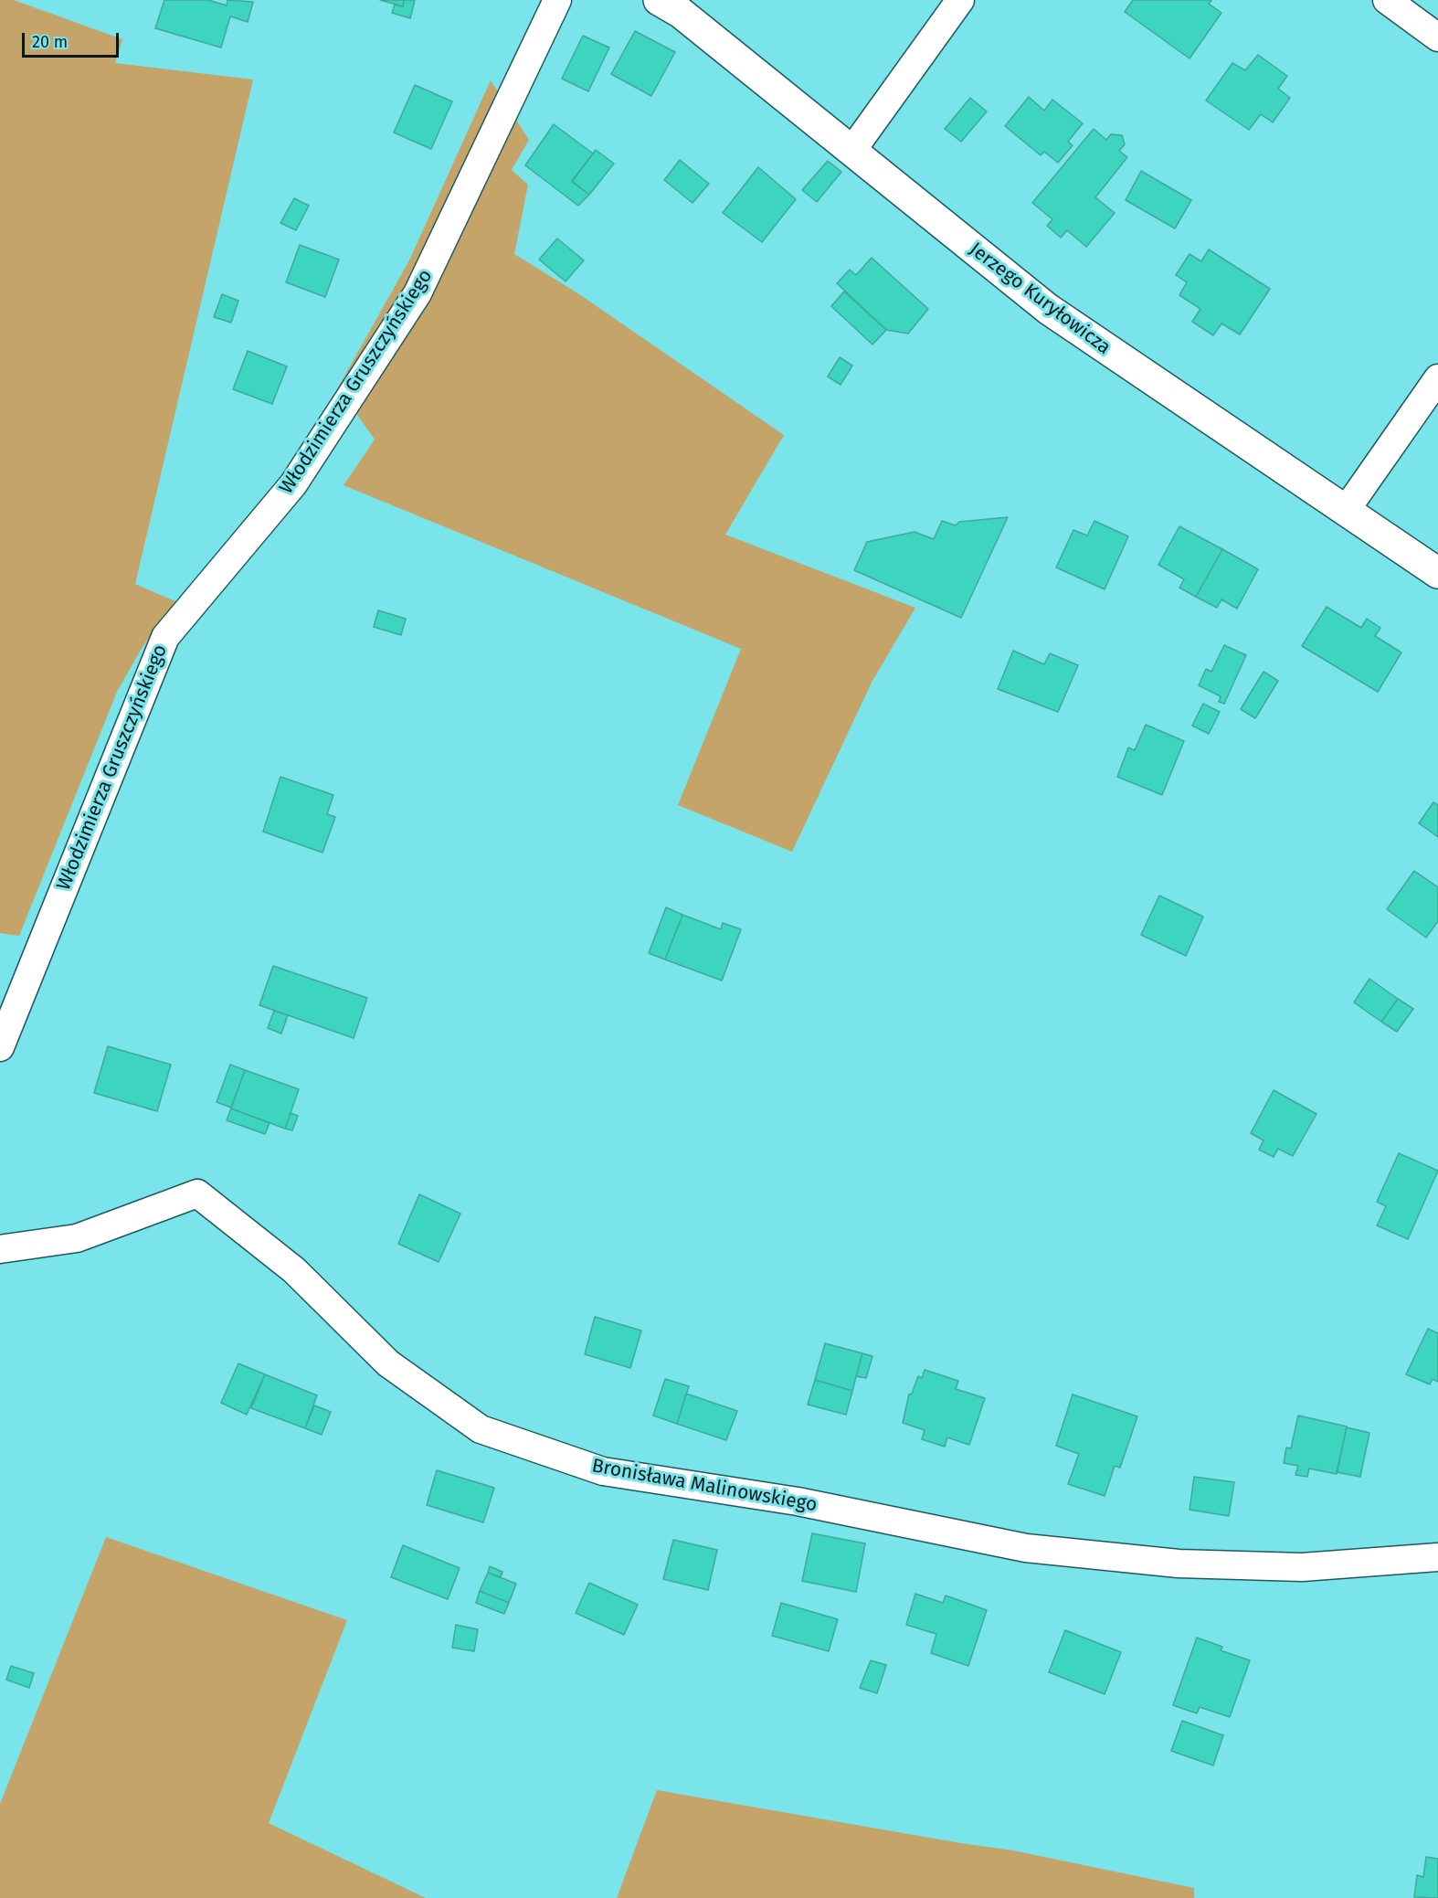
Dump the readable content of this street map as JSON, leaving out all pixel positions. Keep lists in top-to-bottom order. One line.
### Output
{"streets":{"street":["Jerzego Kuryłowicza","Włodzimierza Gruszczyńskiego","Bronisława Malinowskiego"]},"scale_bar":"20 m"}
